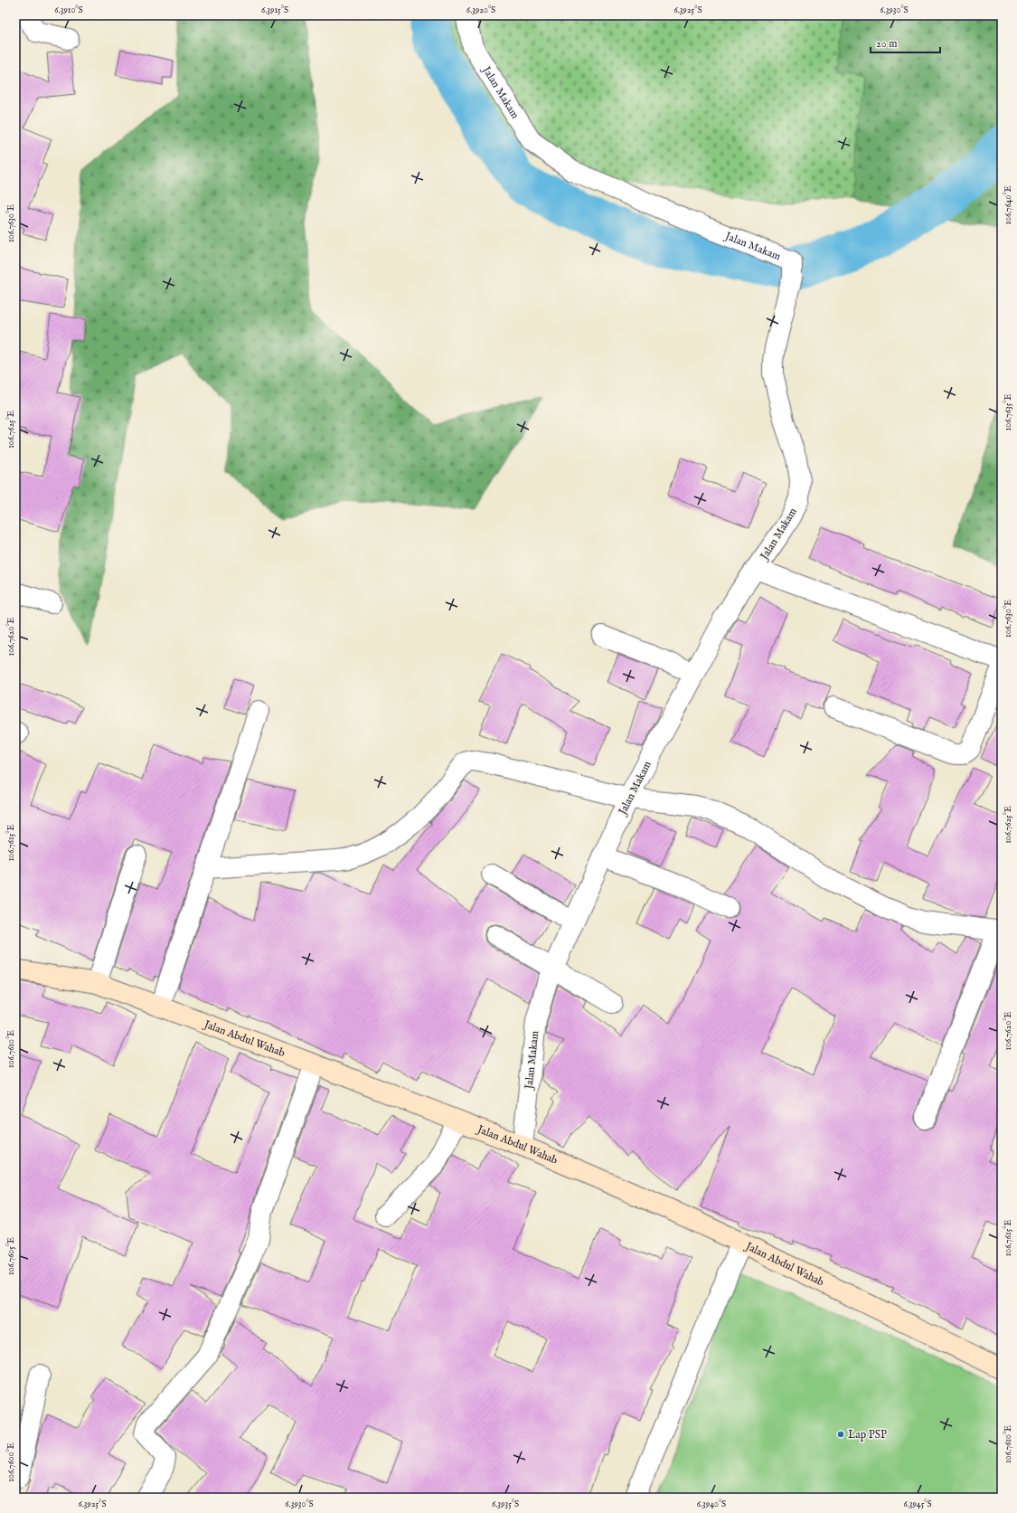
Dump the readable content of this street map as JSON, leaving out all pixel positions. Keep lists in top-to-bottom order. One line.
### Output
{"streets":{"street":["Jalan Makam","Jalan Abdul Wahab"]},"crossings":[["Jalan Makam","Jalan Abdul Wahab"]],"places":["Lap PSP"],"scale_bar":"20 m","coordinates":["6.3910°S","6.3915°S","6.3920°S","6.3925°S","6.3930°S","106.7640°E","106.7630°E","106.7635°E","106.7625°E","106.7620°E","106.7615°E","106.7610°E","106.7605°E","106.7600°E","6.3935°S","6.3940°S","6.3945°S"]}
